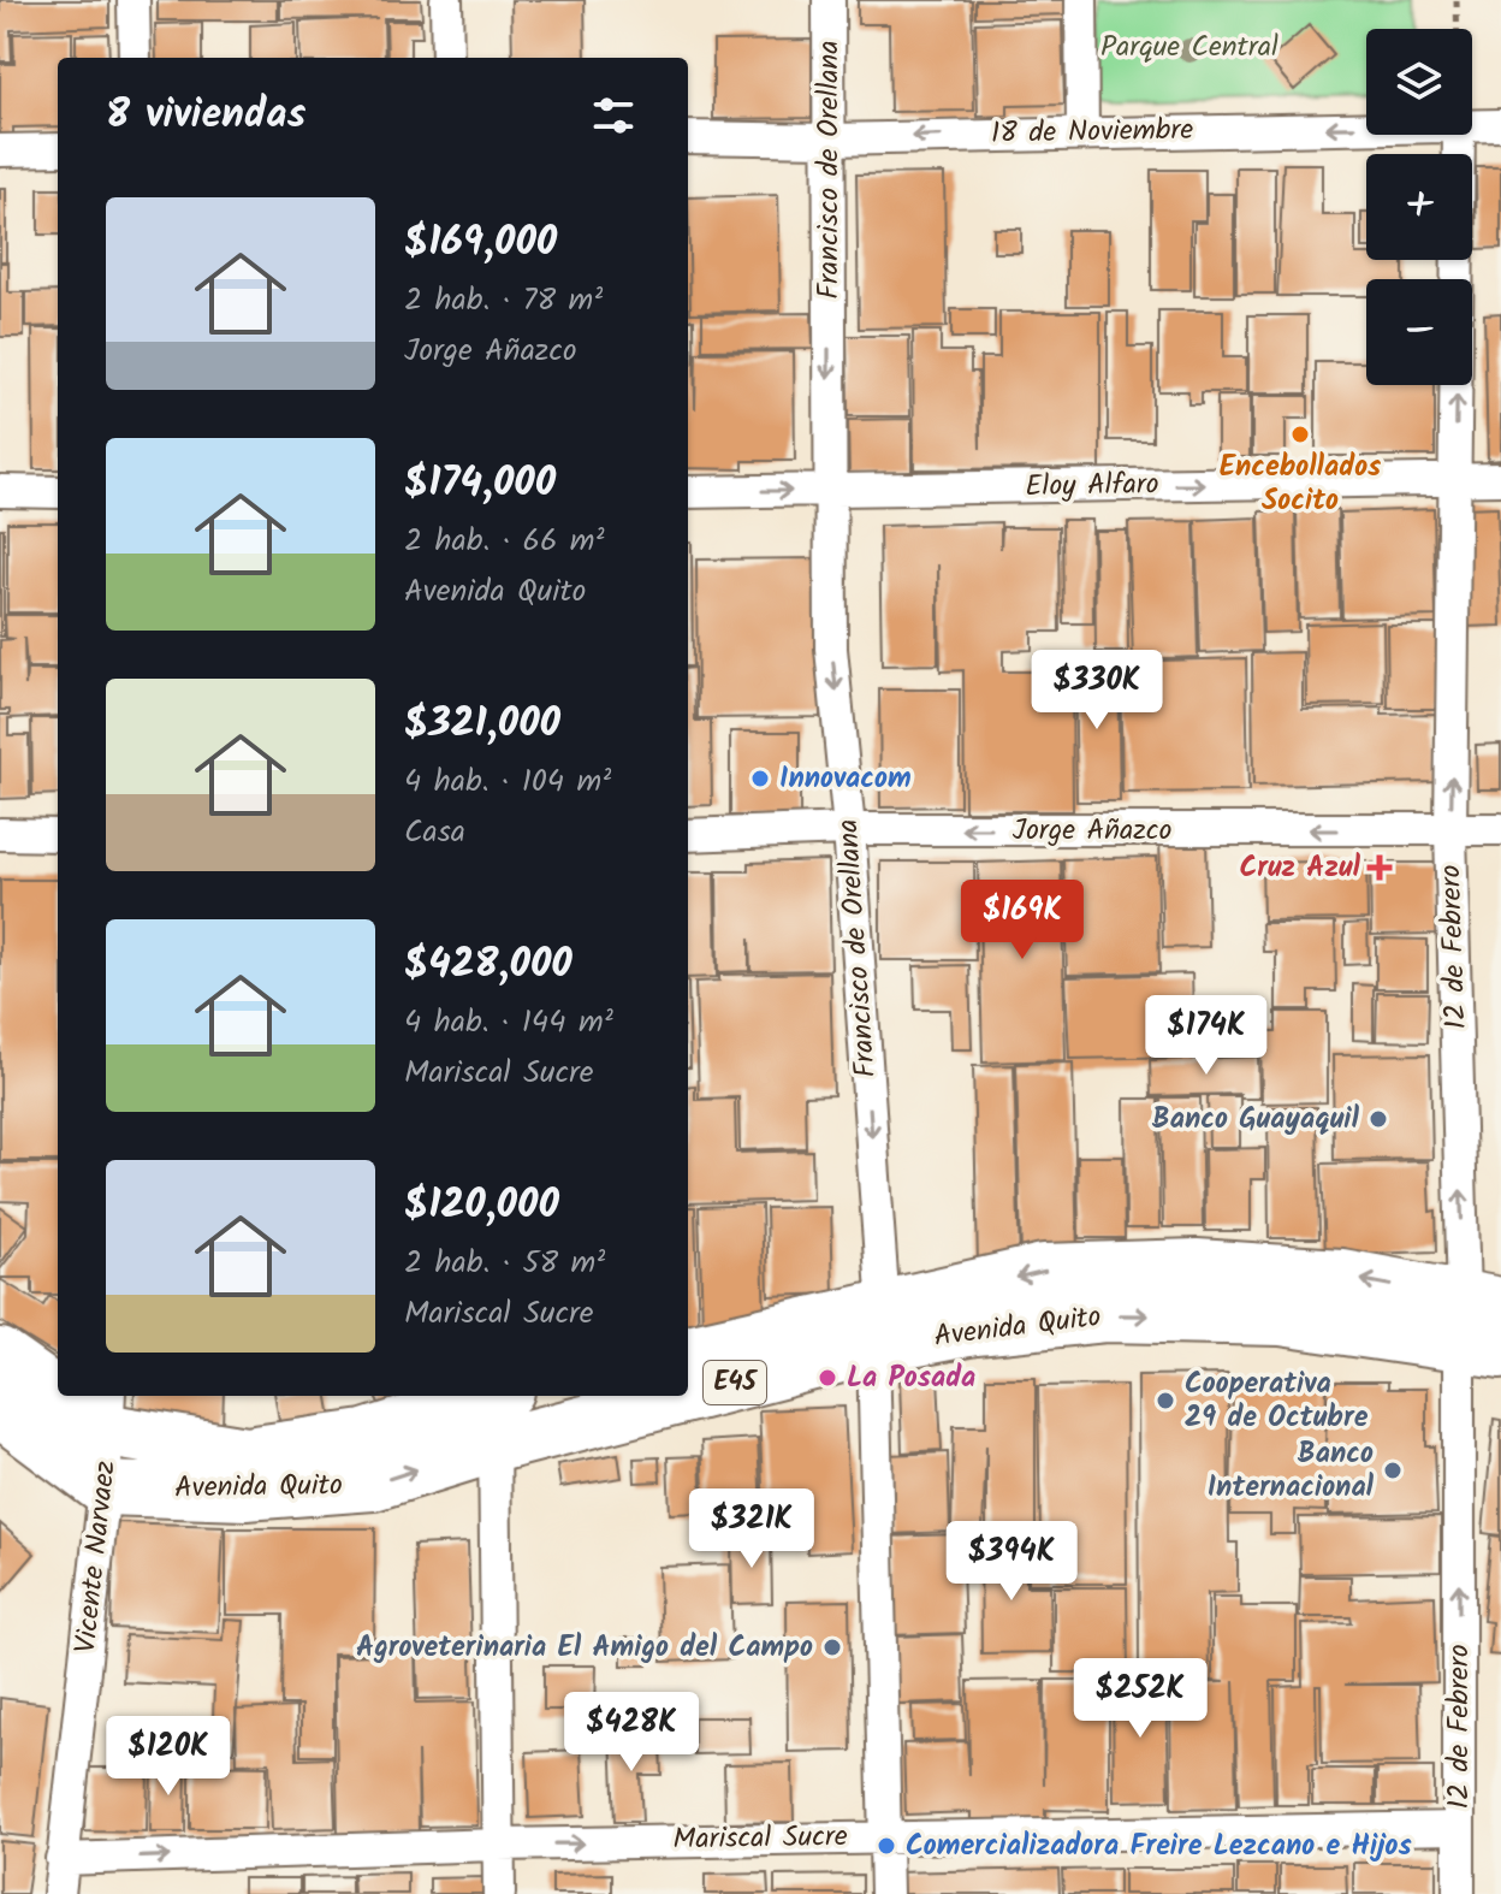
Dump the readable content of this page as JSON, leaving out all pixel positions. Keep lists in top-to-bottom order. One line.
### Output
{"streets":{"highway":["Avenida Quito","E45"],"street":["18 de Noviembre","Francisco de Orellana","Eloy Alfaro","Jorge Añazco","12 de Febrero","Vicente Narvaez","Mariscal Sucre"]},"crossings":[["18 de Noviembre","Francisco de Orellana"],["Francisco de Orellana","Eloy Alfaro"],["Francisco de Orellana","Jorge Añazco"],["Francisco de Orellana","Avenida Quito"],["Francisco de Orellana","Mariscal Sucre"],["Eloy Alfaro","12 de Febrero"],["Jorge Añazco","12 de Febrero"],["12 de Febrero","Avenida Quito"],["12 de Febrero","Mariscal Sucre"],["Avenida Quito","Vicente Narvaez"],["Vicente Narvaez","Mariscal Sucre"]],"one_way":["18 de Noviembre","Francisco de Orellana","Eloy Alfaro","Jorge Añazco","12 de Febrero","Mariscal Sucre"],"parks":["Parque Central"],"places":{"other":["Encebollados Socito","Innovacom","Banco Guayaquil","La Posada","Cooperativa 29 de Octubre","Banco Internacional","Agroveterinaria El Amigo del Campo","Comercializadora Freire Lezcano e Hijos"],"health":["Cruz Azul"]},"page":{"map_buttons":["+","−"],"heading":"8 viviendas","list":[{"name":"$169,000","note":"2 hab. · 78 m² · Jorge Añazco"},{"name":"$174,000","note":"2 hab. · 66 m² · Avenida Quito"},{"name":"$321,000","note":"4 hab. · 104 m² · Casa"},{"name":"$428,000","note":"4 hab. · 144 m² · Mariscal Sucre"},{"name":"$120,000","note":"2 hab. · 58 m² · Mariscal Sucre"}],"price":["$330K","$169K","$174K","$321K","$394K","$252K","$428K","$120K"]}}
